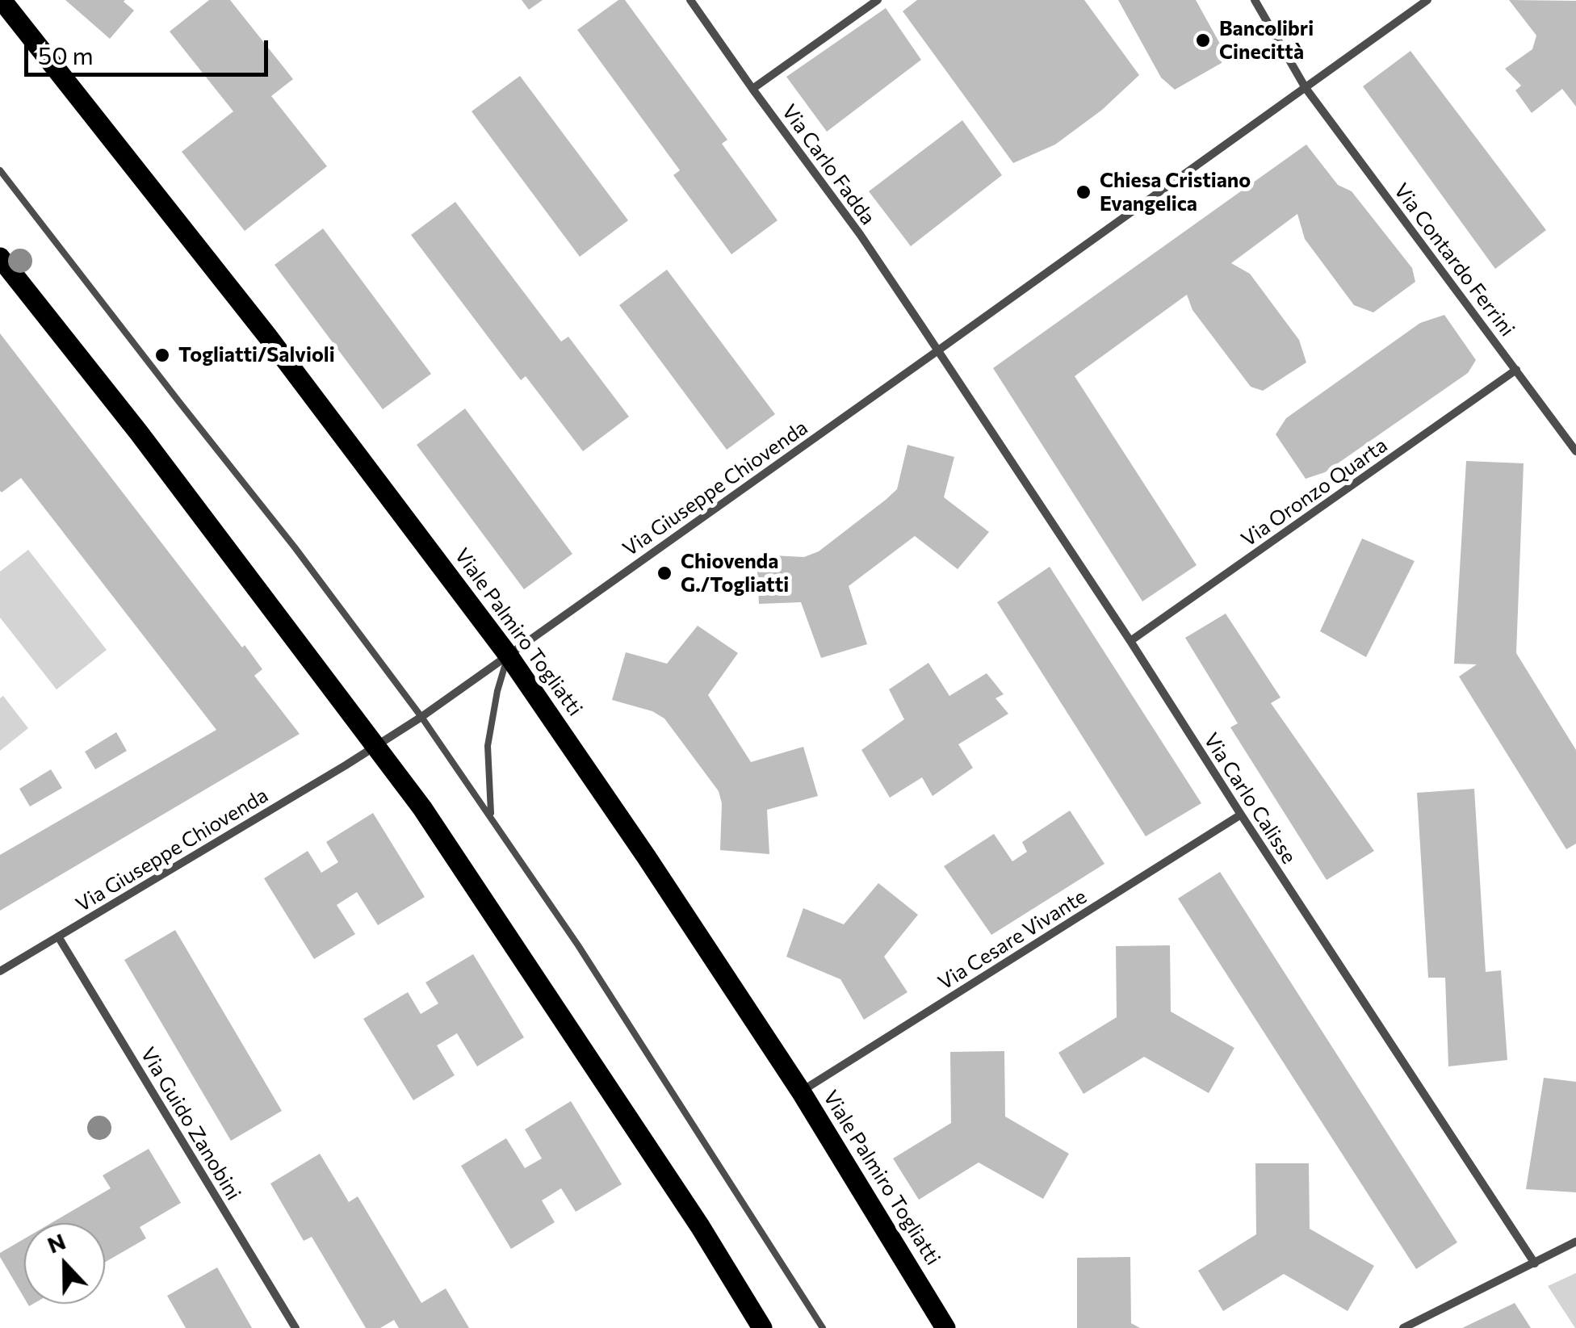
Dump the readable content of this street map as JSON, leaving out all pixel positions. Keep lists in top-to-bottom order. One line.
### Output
{"streets":{"main road":["Viale Palmiro Togliatti"],"street":["Via Carlo Fadda","Via Contardo Ferrini","Via Giuseppe Chiovenda","Via Oronzo Quarta","Via Carlo Calisse","Via Cesare Vivante","Via Guido Zanobini"]},"crossings":[["Via Carlo Fadda","Via Giuseppe Chiovenda"],["Via Carlo Fadda","Via Carlo Calisse"],["Via Contardo Ferrini","Via Giuseppe Chiovenda"],["Via Contardo Ferrini","Via Oronzo Quarta"],["Via Giuseppe Chiovenda","Viale Palmiro Togliatti"],["Via Giuseppe Chiovenda","Via Carlo Calisse"],["Via Giuseppe Chiovenda","Via Guido Zanobini"],["Via Oronzo Quarta","Via Carlo Calisse"],["Viale Palmiro Togliatti","Via Cesare Vivante"],["Via Carlo Calisse","Via Cesare Vivante"]],"places":["Bancolibri Cinecittà","Chiesa Cristiano Evangelica","Togliatti/Salvioli","Chiovenda G./Togliatti"],"scale_bar":"50 m","north":"top"}
